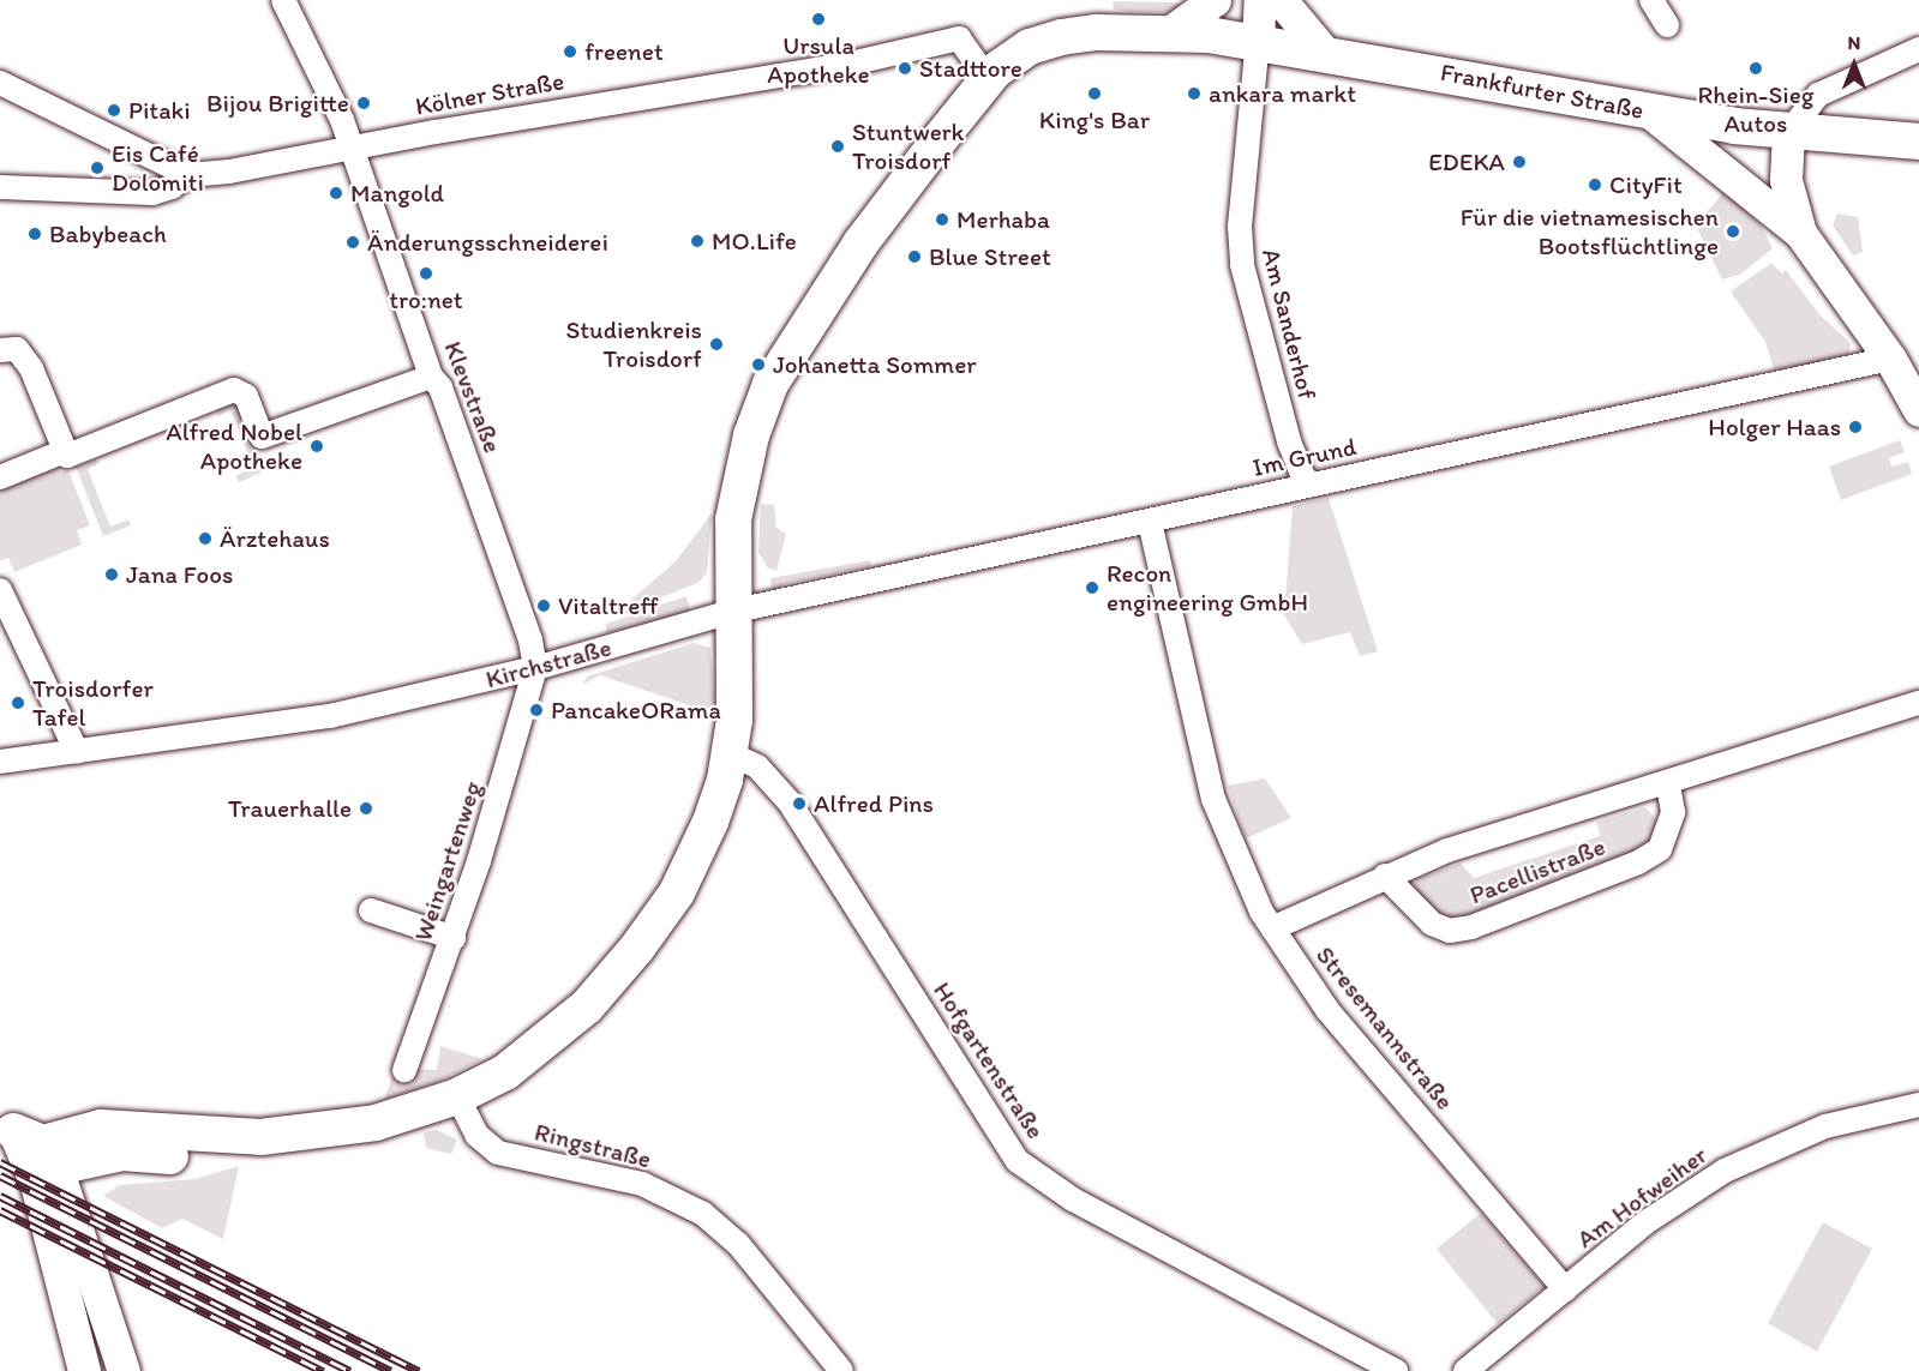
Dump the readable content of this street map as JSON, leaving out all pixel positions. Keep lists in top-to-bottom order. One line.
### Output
{"streets":{"main road":["Frankfurter Straße"],"street":["Kölner Straße","Am Sanderhof","Klevstraße","Im Grund","Kirchstraße","Weingartenweg","Pacellistraße","Stresemannstraße","Hofgartenstraße","Ringstraße","Am Hofweiher"]},"crossings":[["Frankfurter Straße","Am Sanderhof"],["Kölner Straße","Klevstraße"],["Am Sanderhof","Im Grund"],["Klevstraße","Kirchstraße"],["Klevstraße","Weingartenweg"],["Im Grund","Kirchstraße"],["Im Grund","Stresemannstraße"],["Kirchstraße","Weingartenweg"],["Pacellistraße","Stresemannstraße"],["Stresemannstraße","Am Hofweiher"]],"places":["Ursula Apotheke","freenet","Stadttore","Rhein-Sieg Autos","King's Bar","ankara markt","Bijou Brigitte","Pitaki","Stuntwerk Troisdorf","EDEKA","Eis Café Dolomiti","CityFit","Mangold","Merhaba","Für die vietnamesischen Bootsflüchtlinge","Babybeach","MO.Life","Änderungsschneiderei","Blue Street","tro:net","Studienkreis Troisdorf","Johanetta Sommer","Holger Haas","Alfred Nobel Apotheke","Ärztehaus","Jana Foos","Recon engineering GmbH","Vitaltreff","Troisdorfer Tafel","PancakeORama","Alfred Pins","Trauerhalle"],"north":"top"}
